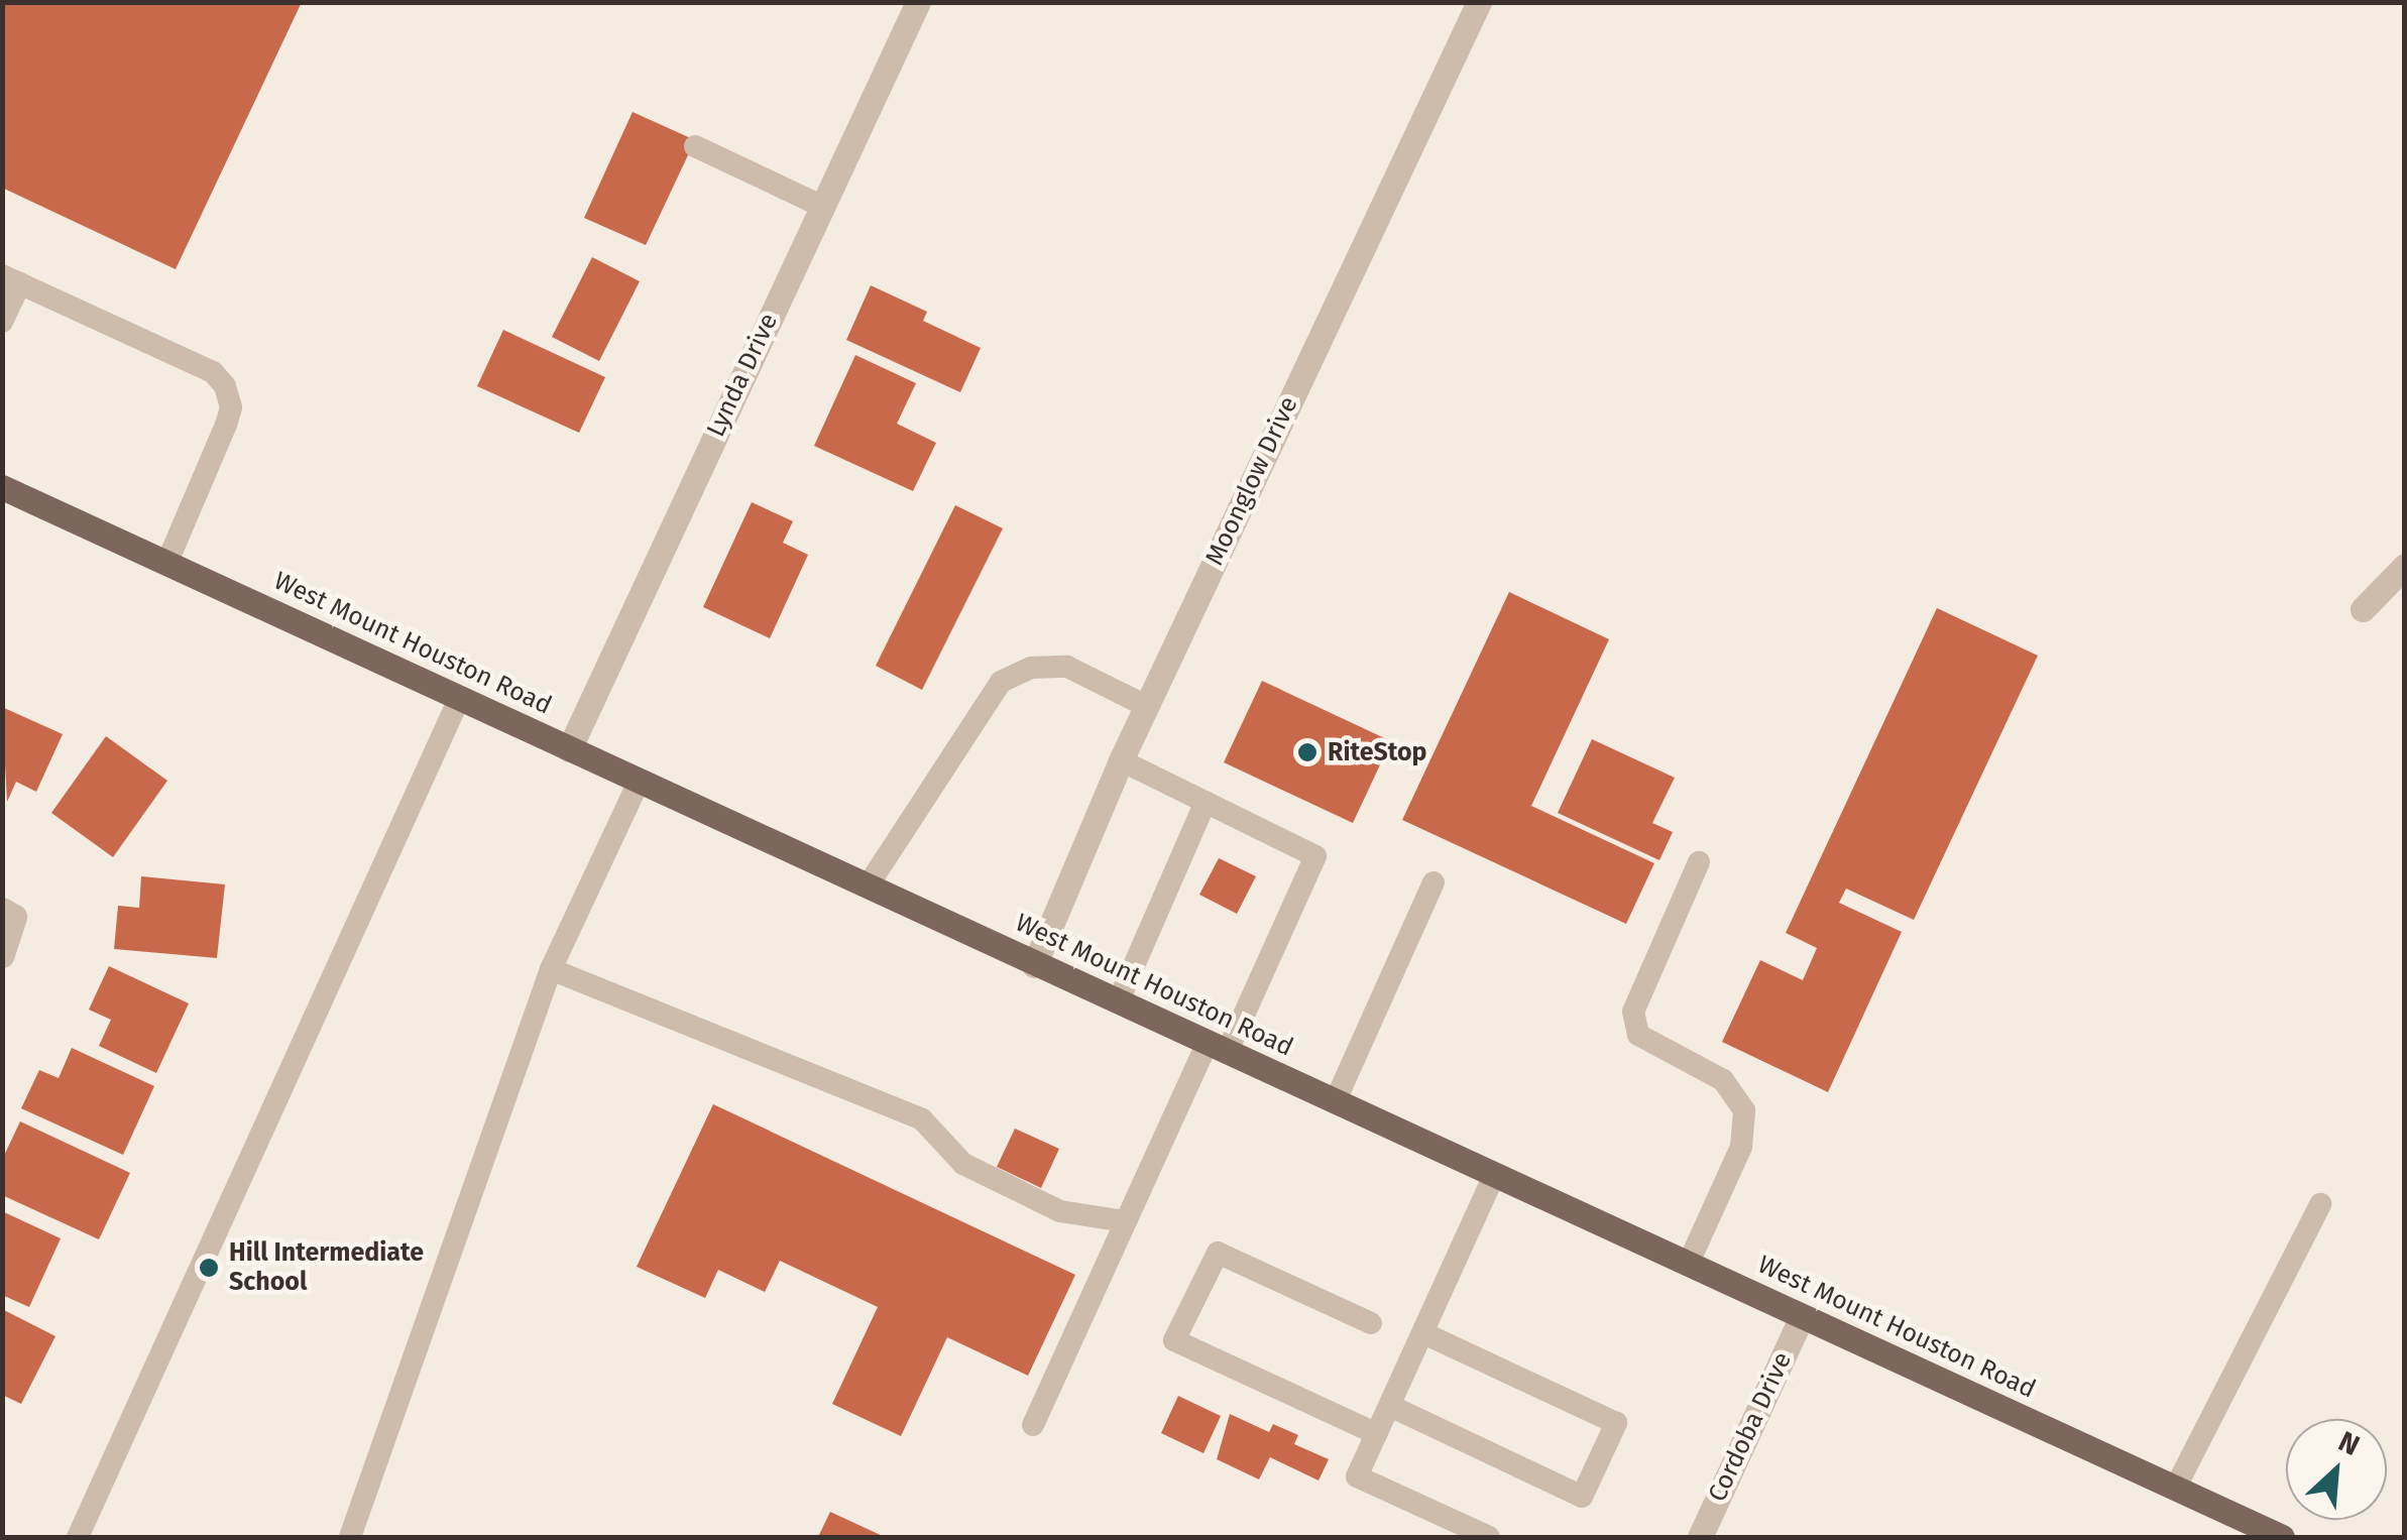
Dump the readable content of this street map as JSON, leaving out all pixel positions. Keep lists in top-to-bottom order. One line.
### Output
{"streets":{"main road":["West Mount Houston Road"],"street":["Lynda Drive","Moonglow Drive","Cordoba Drive"]},"crossings":[["Lynda Drive","West Mount Houston Road"],["Moonglow Drive","West Mount Houston Road"],["West Mount Houston Road","Cordoba Drive"]],"places":["RiteStop","Hill Intermediate School"],"north":"top right"}
